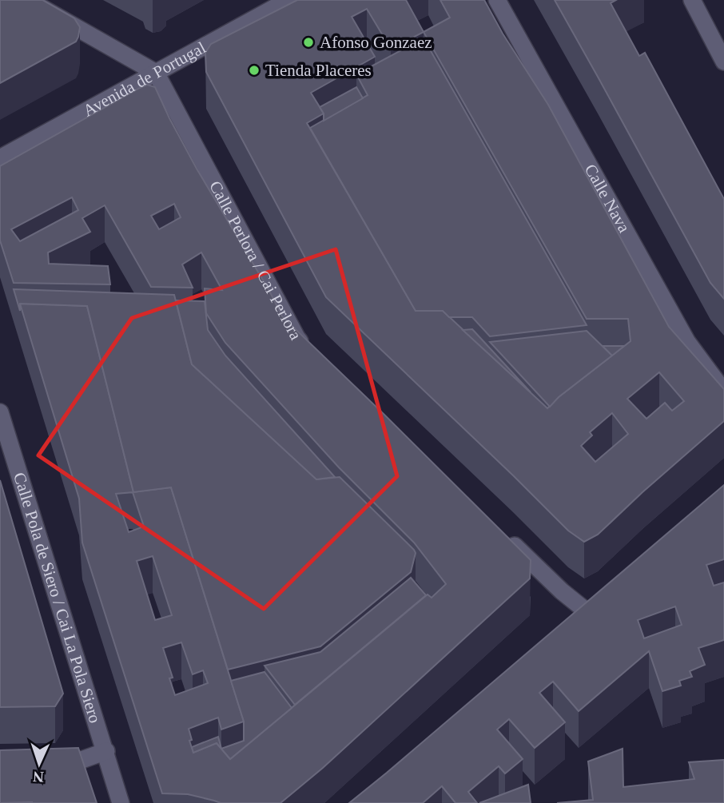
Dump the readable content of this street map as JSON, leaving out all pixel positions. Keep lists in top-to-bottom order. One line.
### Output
{"streets":{"street":["Avenida de Portugal","Calle Nava","Calle Perlora / Cai Perlora","Calle Pola de Siero / Cai La Pola Siero"]},"crossings":[["Avenida de Portugal","Calle Perlora / Cai Perlora"]],"places":["Afonso Gonzaez","Tienda Placeres"],"north":"bottom"}
